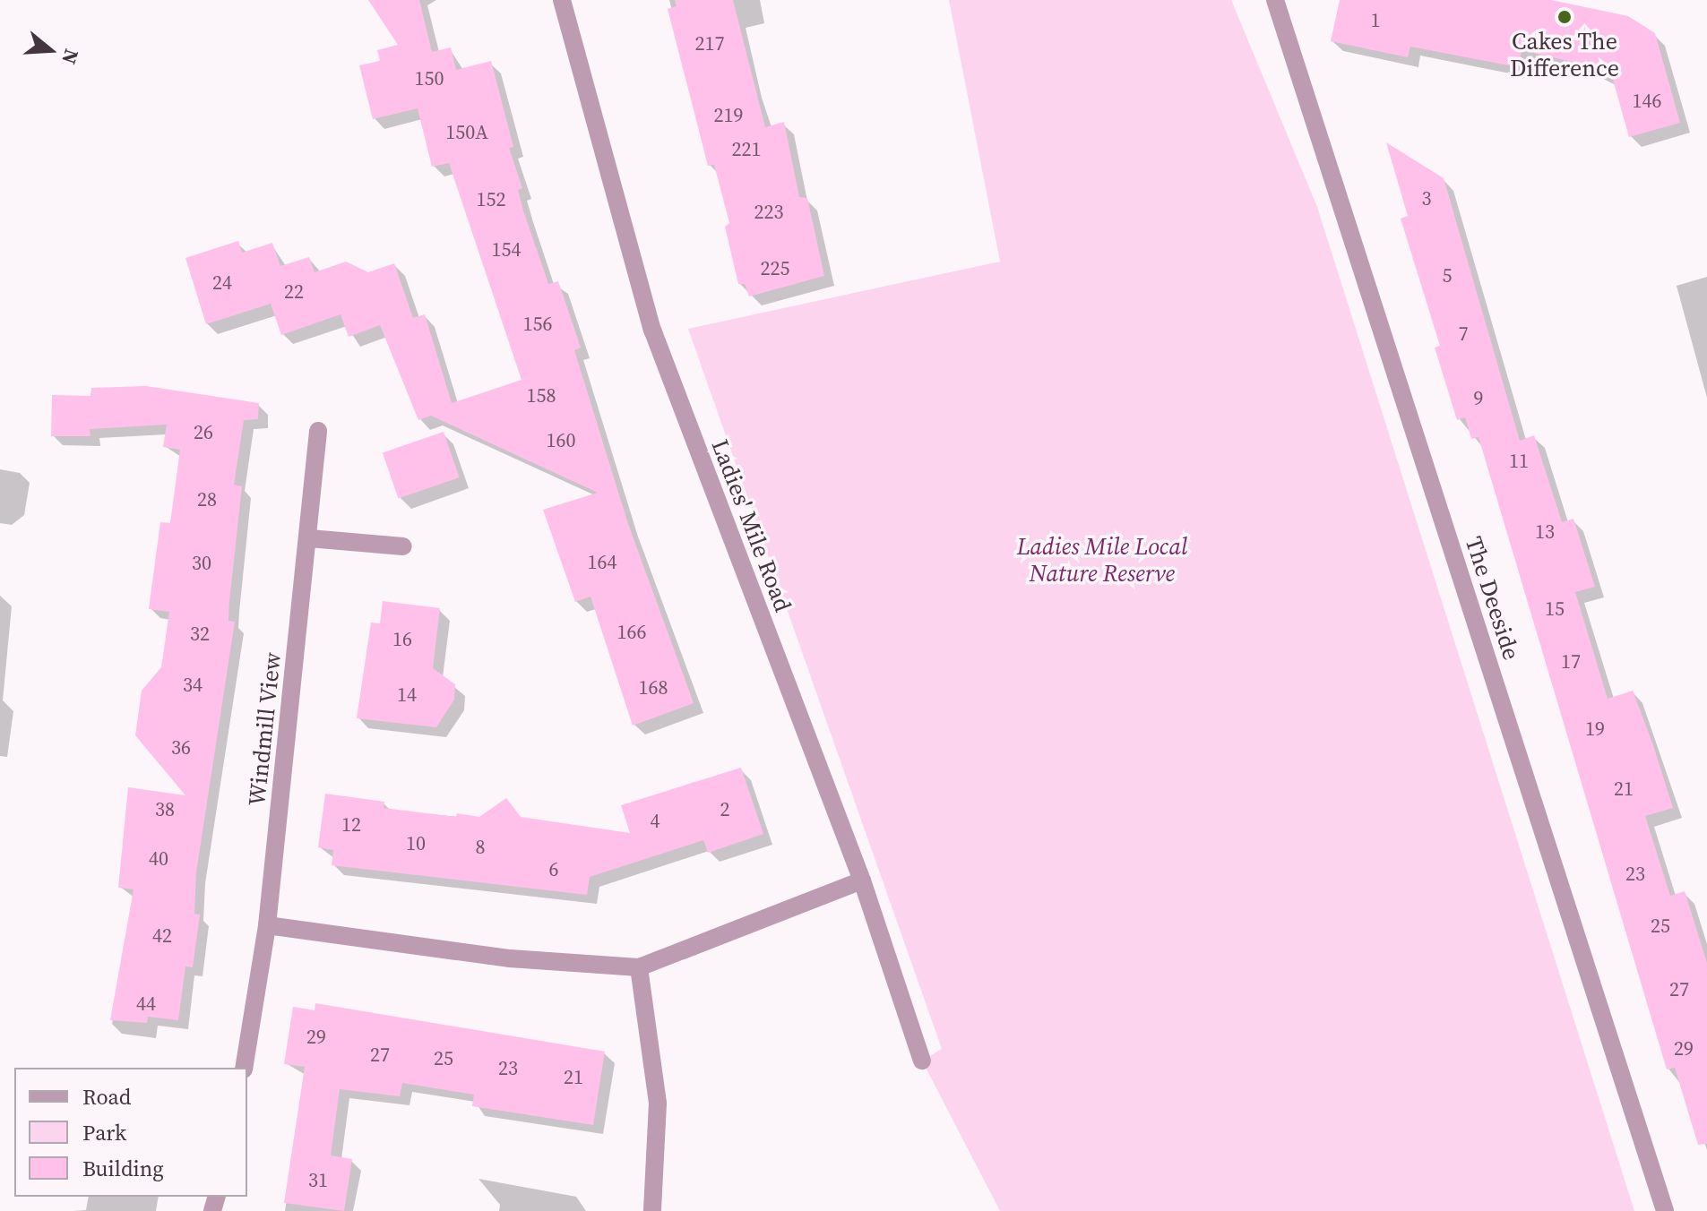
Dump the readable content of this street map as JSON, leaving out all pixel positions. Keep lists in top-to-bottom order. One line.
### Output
{"streets":{"street":["Ladies' Mile Road","The Deeside","Windmill View"]},"parks":["Ladies Mile Local Nature Reserve"],"places":["Cakes The Difference"],"house_numbers":["1","217","150","146","219","150A","221","3","152","223","154","225","5","24","22","156","7","158","9","26","160","11","28","13","164","30","15","166","32","16","17","34","168","14","19","36","21","38","2","4","12","10","8","40","6","23","25","42","27","44","29","29","27","25","23","21","31"],"legend":["Road","Park","Building"],"north":"right"}
